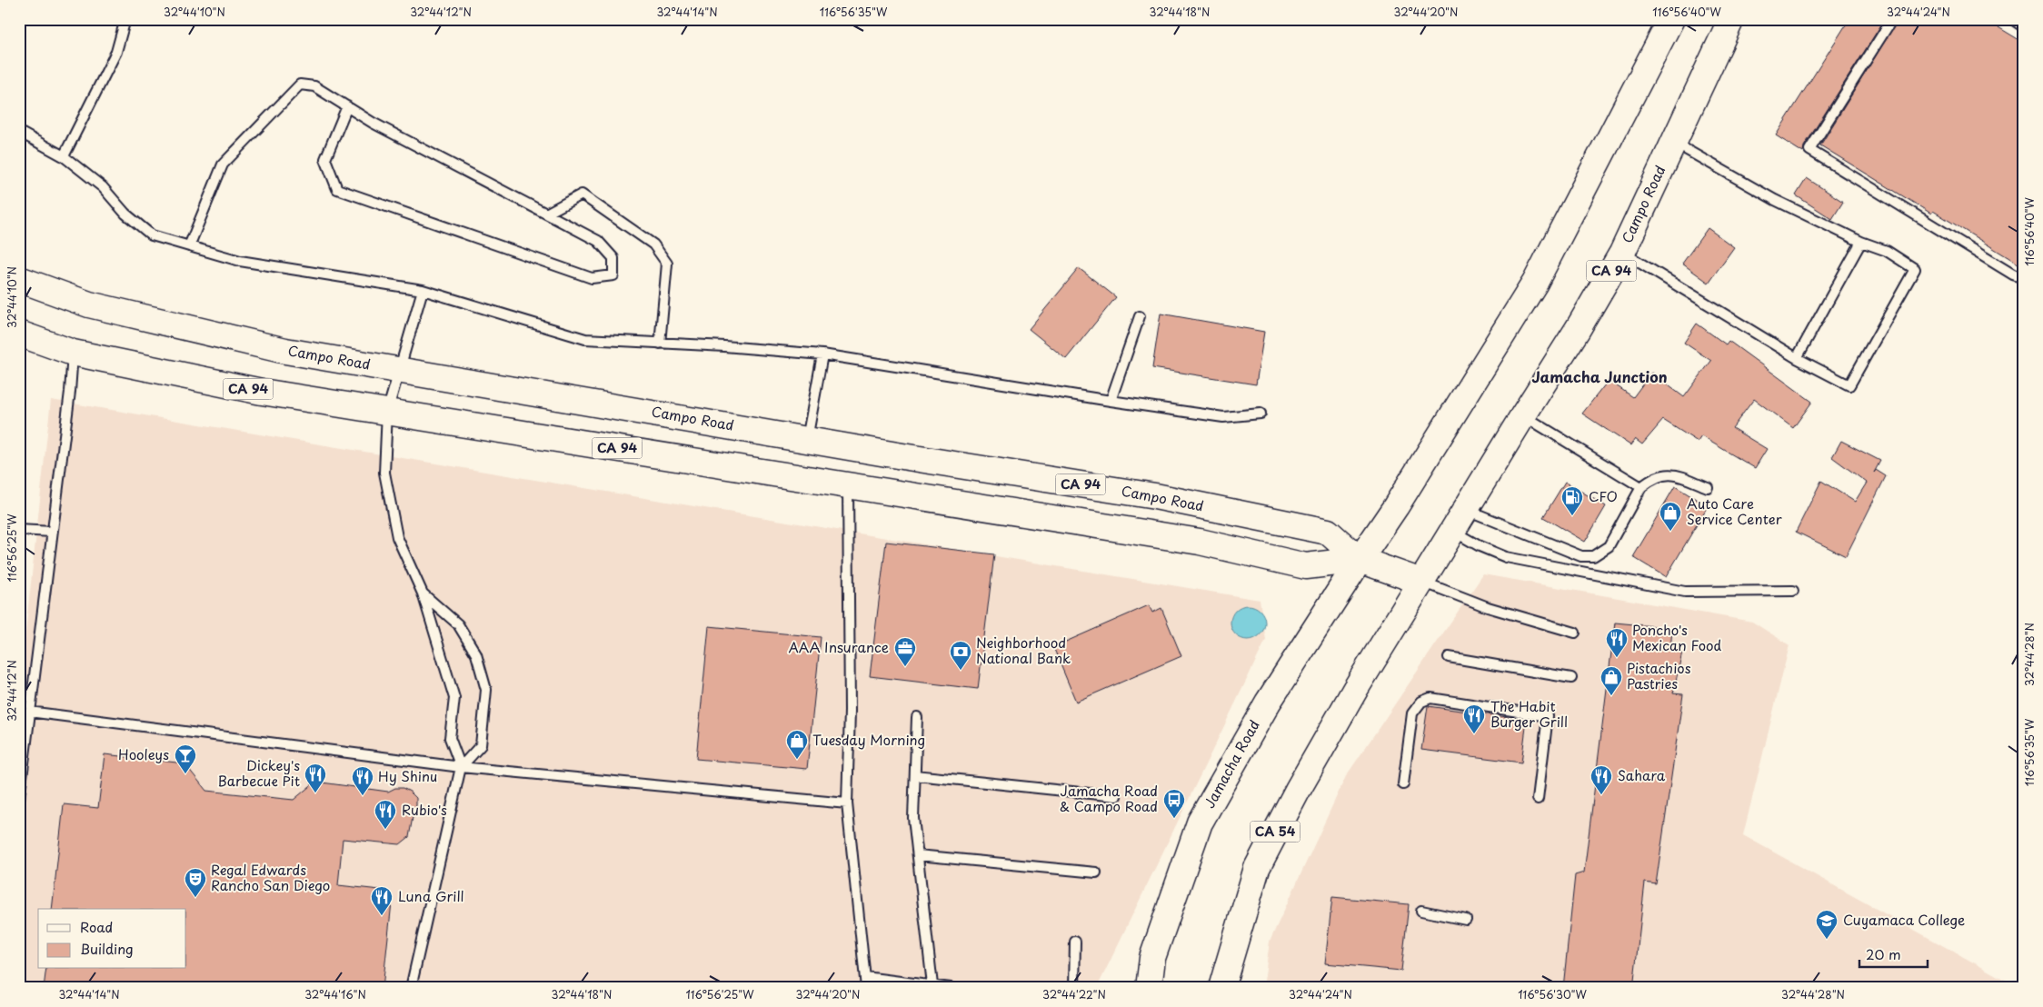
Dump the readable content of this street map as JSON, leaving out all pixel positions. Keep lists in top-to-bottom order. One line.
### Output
{"streets":{"main road":["Campo Road","CA 94","Jamacha Road","CA 54"]},"crossings":[["Campo Road","Jamacha Road"],["Campo Road","CA 54"]],"districts":["Jamacha Junction"],"places":{"fuel station":["CFO"],"shop":["Auto Care Service Center","Pistachios Pastries","Tuesday Morning"],"restaurant":["Poncho's Mexican Food","The Habit Burger Grill","Dickey's Barbecue Pit","Sahara","Hy Shinu","Rubio's","Luna Grill"],"office":["AAA Insurance"],"bank":["Neighborhood National Bank"],"bar":["Hooleys"],"bus stop":["Jamacha Road & Campo Road"],"theatre":["Regal Edwards Rancho San Diego"],"school or university":["Cuyamaca College"]},"legend":["Road","Building"],"scale_bar":"20 m","coordinates":["32°44'10\"N","32°44'12\"N","32°44'14\"N","116°56'35\"W","32°44'18\"N","32°44'20\"N","116°56'40\"W","32°44'24\"N","116°56'25\"W","32°44'28\"N","32°44'16\"N","32°44'22\"N","116°56'30\"W"]}
